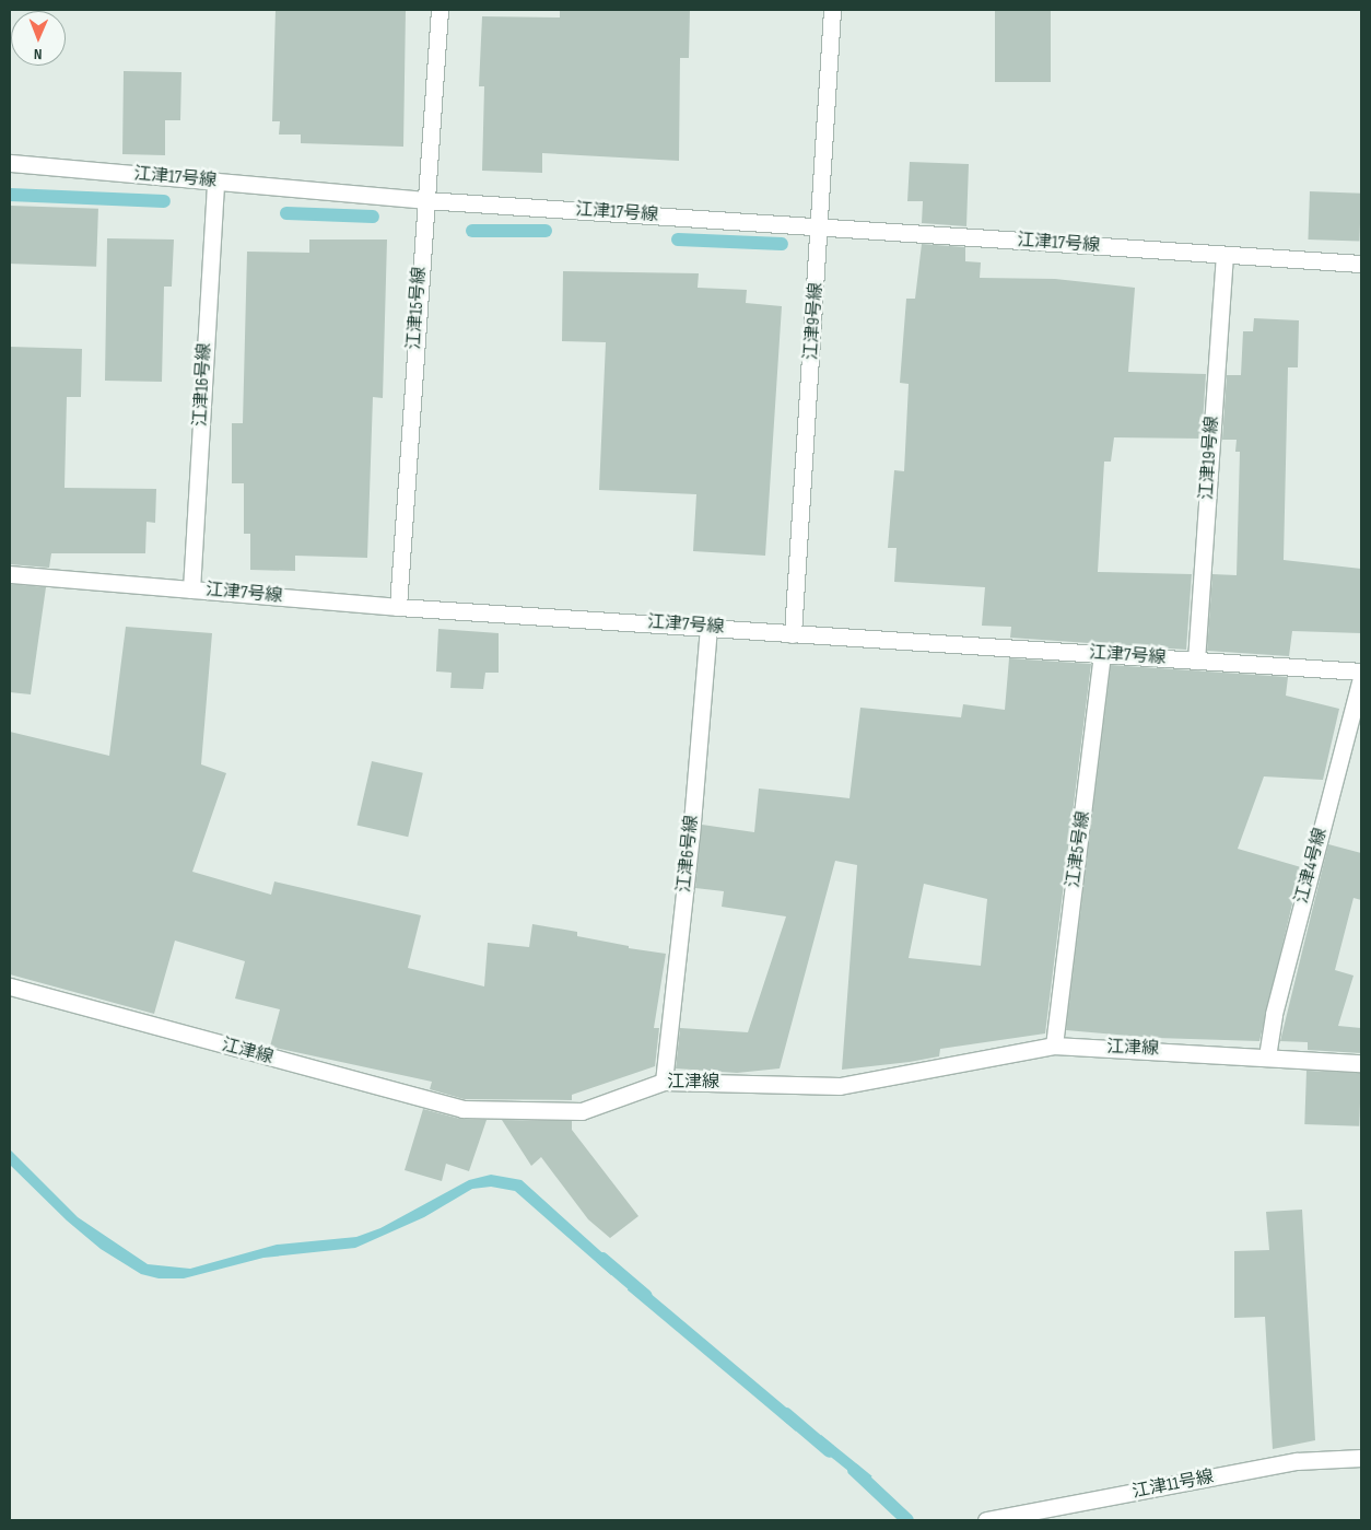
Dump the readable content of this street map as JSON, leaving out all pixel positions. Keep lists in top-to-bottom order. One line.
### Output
{"streets":{"street":["江津17号線","江津15号線","江津9号線","江津16号線","江津19号線","江津7号線","江津5号線","江津6号線","江津4号線","江津線","江津11号線"]},"crossings":[["江津17号線","江津15号線"],["江津17号線","江津9号線"],["江津17号線","江津16号線"],["江津17号線","江津19号線"],["江津15号線","江津7号線"],["江津9号線","江津7号線"],["江津16号線","江津7号線"],["江津19号線","江津7号線"],["江津7号線","江津5号線"],["江津7号線","江津6号線"],["江津5号線","江津線"],["江津6号線","江津線"],["江津4号線","江津線"]],"north":"bottom"}
